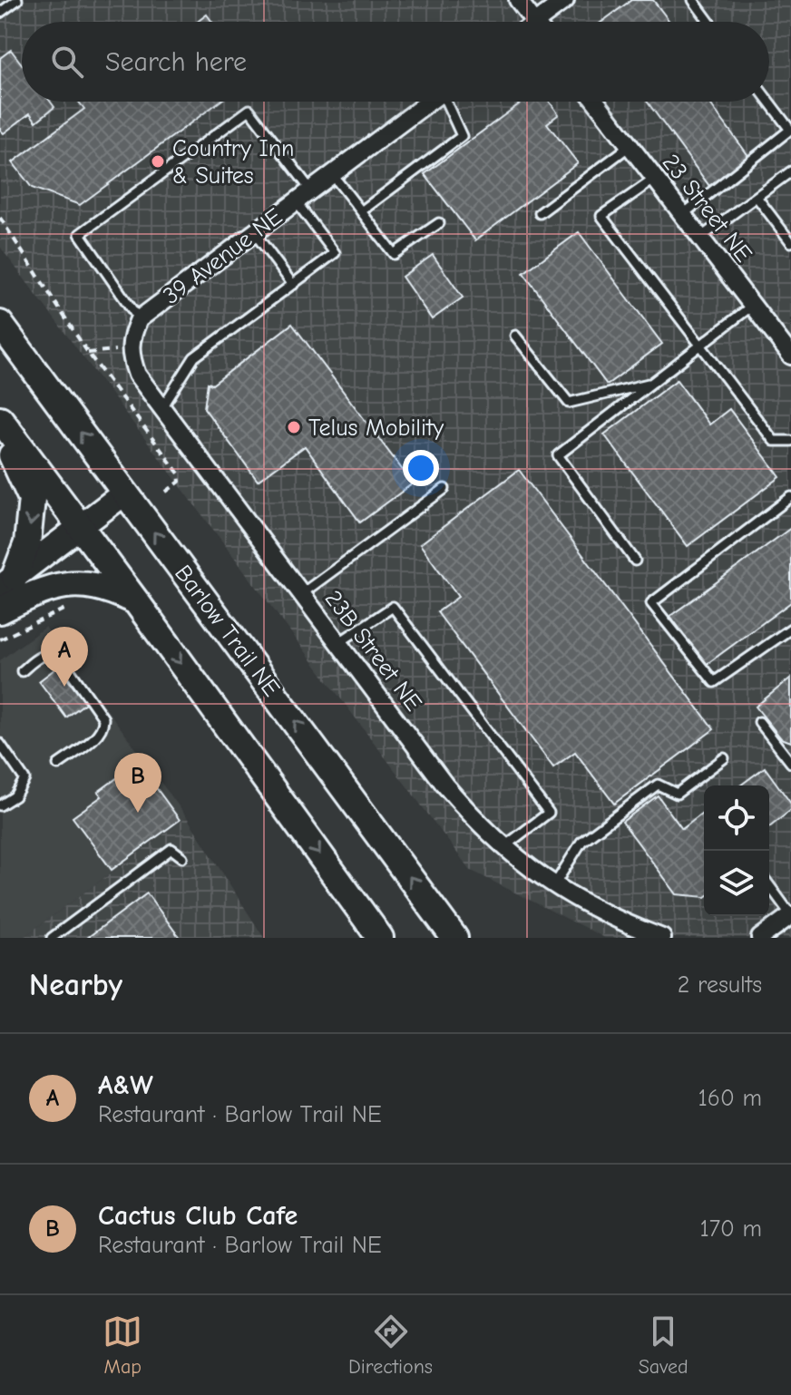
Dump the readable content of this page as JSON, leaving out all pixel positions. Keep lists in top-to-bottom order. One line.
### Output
{"streets":{"main road":["Barlow Trail NE"],"street":["23 Street NE","39 Avenue NE","23B Street NE"]},"places":["Country Inn & Suites","Telus Mobility"],"page":{"search":"Search here","pins":["A","B"],"heading":["Nearby","2 results"],"list":[{"mark":"A","name":"A&W","note":"Restaurant · Barlow Trail NE","value":"160 m"},{"mark":"B","name":"Cactus Club Cafe","note":"Restaurant · Barlow Trail NE","value":"170 m"}],"nav":["Map","Directions","Saved"]}}
